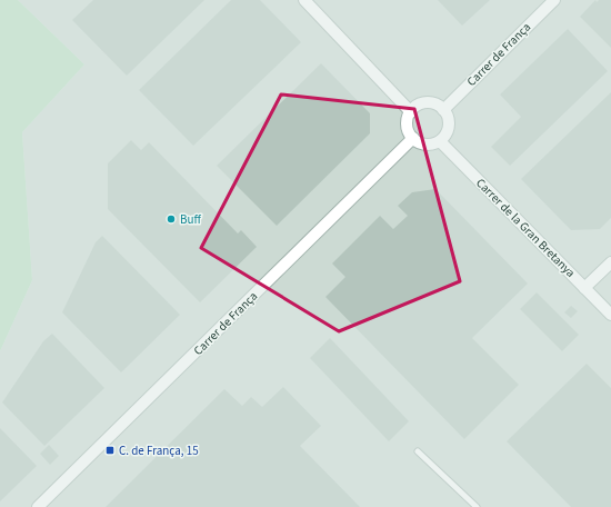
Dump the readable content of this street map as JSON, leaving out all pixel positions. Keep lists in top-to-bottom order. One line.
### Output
{"streets":{"street":["Carrer de França","Carrer de la Gran Bretanya"]},"crossings":[["Carrer de França","Carrer de la Gran Bretanya"]],"places":{"other":["Buff"],"transit":["C. de França, 15"]}}
